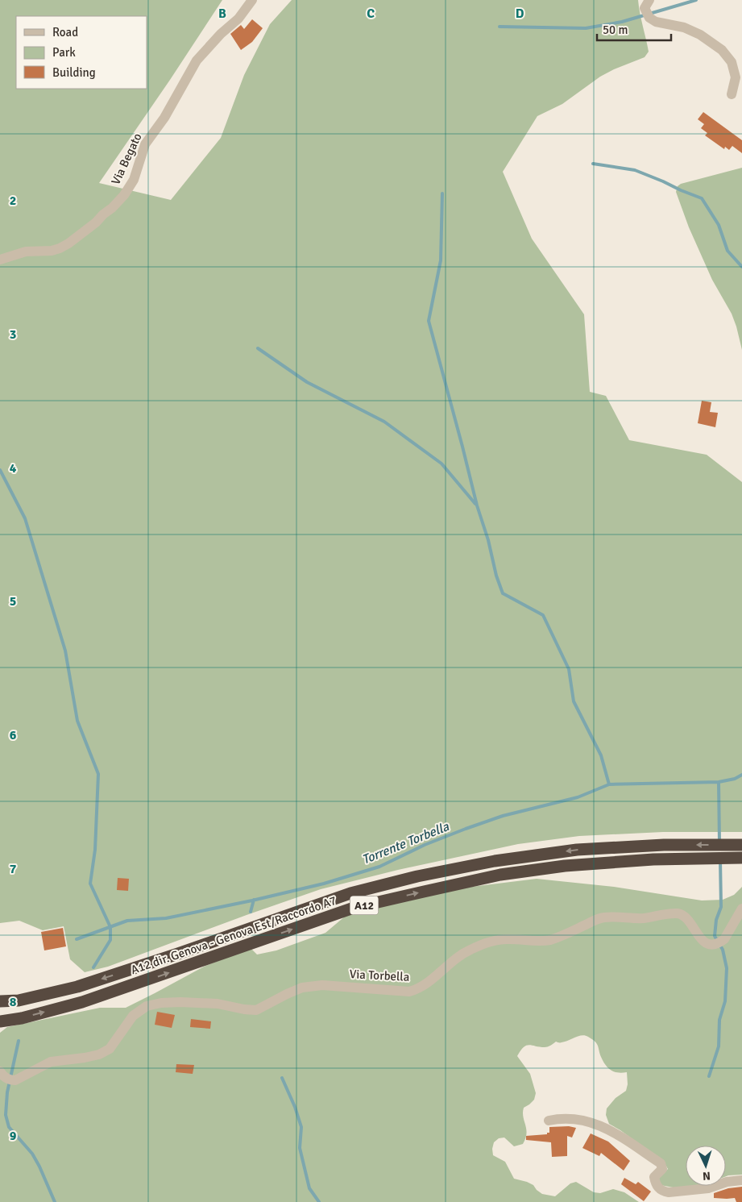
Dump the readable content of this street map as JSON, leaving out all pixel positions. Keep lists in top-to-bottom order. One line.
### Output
{"streets":{"highway":["A12","A12 dir. Genova - Genova Est/Raccordo A7"],"street":["Via Begato","Via Torbella"]},"water":["Torrente Torbella"],"legend":["Road","Park","Building"],"scale_bar":"50 m","north":"bottom","grid":{"columns":["B","C","D"],"rows":["2","3","4","5","6","7","8","9"]}}
